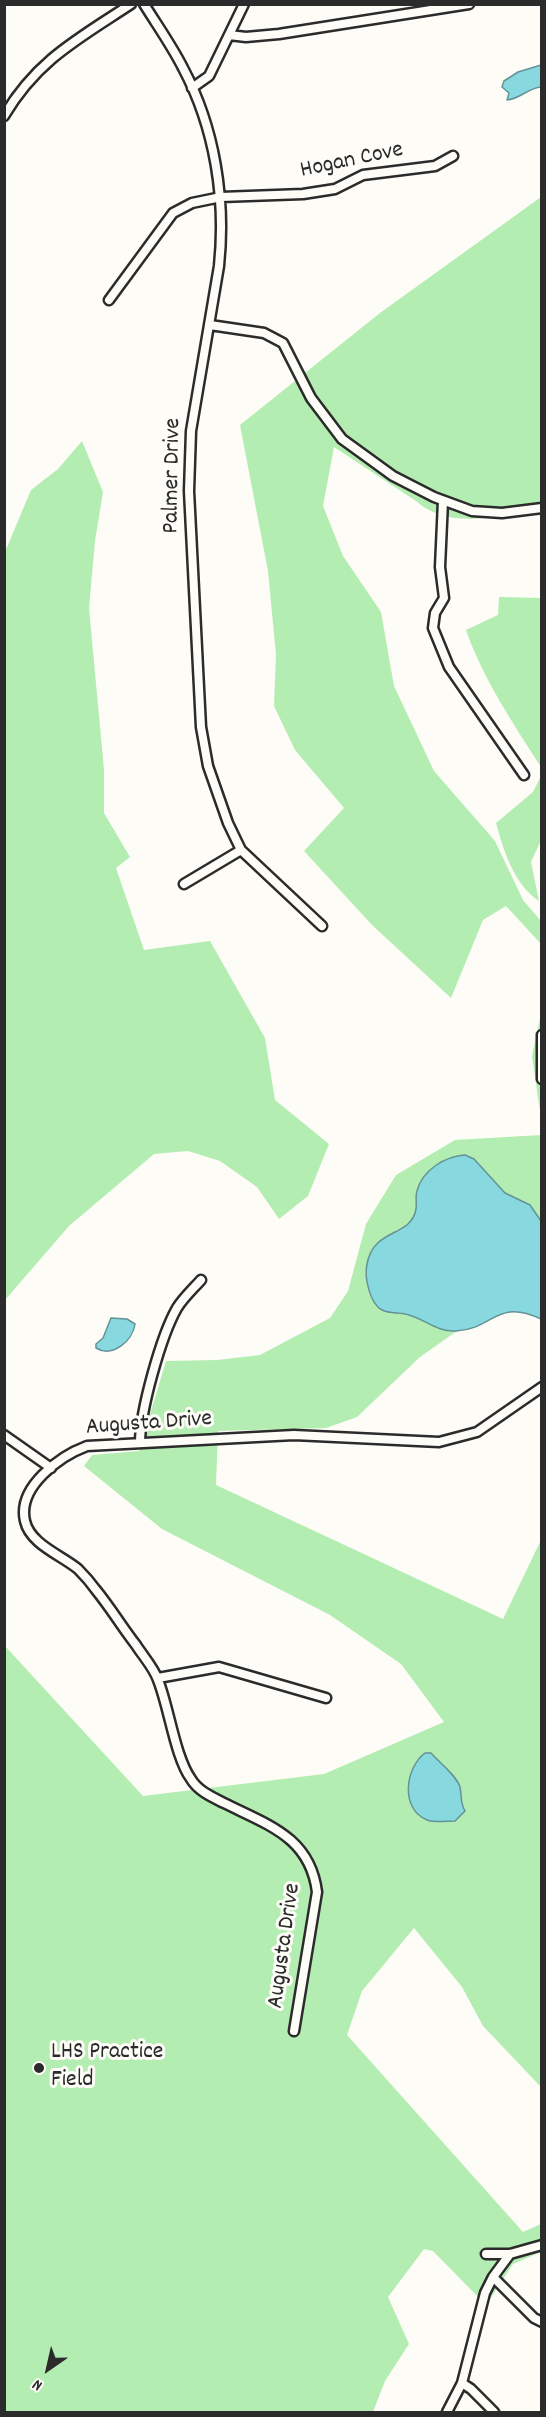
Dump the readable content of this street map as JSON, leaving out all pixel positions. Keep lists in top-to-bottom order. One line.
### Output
{"streets":{"street":["Hogan Cove","Palmer Drive","Augusta Drive"]},"crossings":[["Hogan Cove","Palmer Drive"]],"places":["LHS Practice Field"],"north":"bottom left"}
